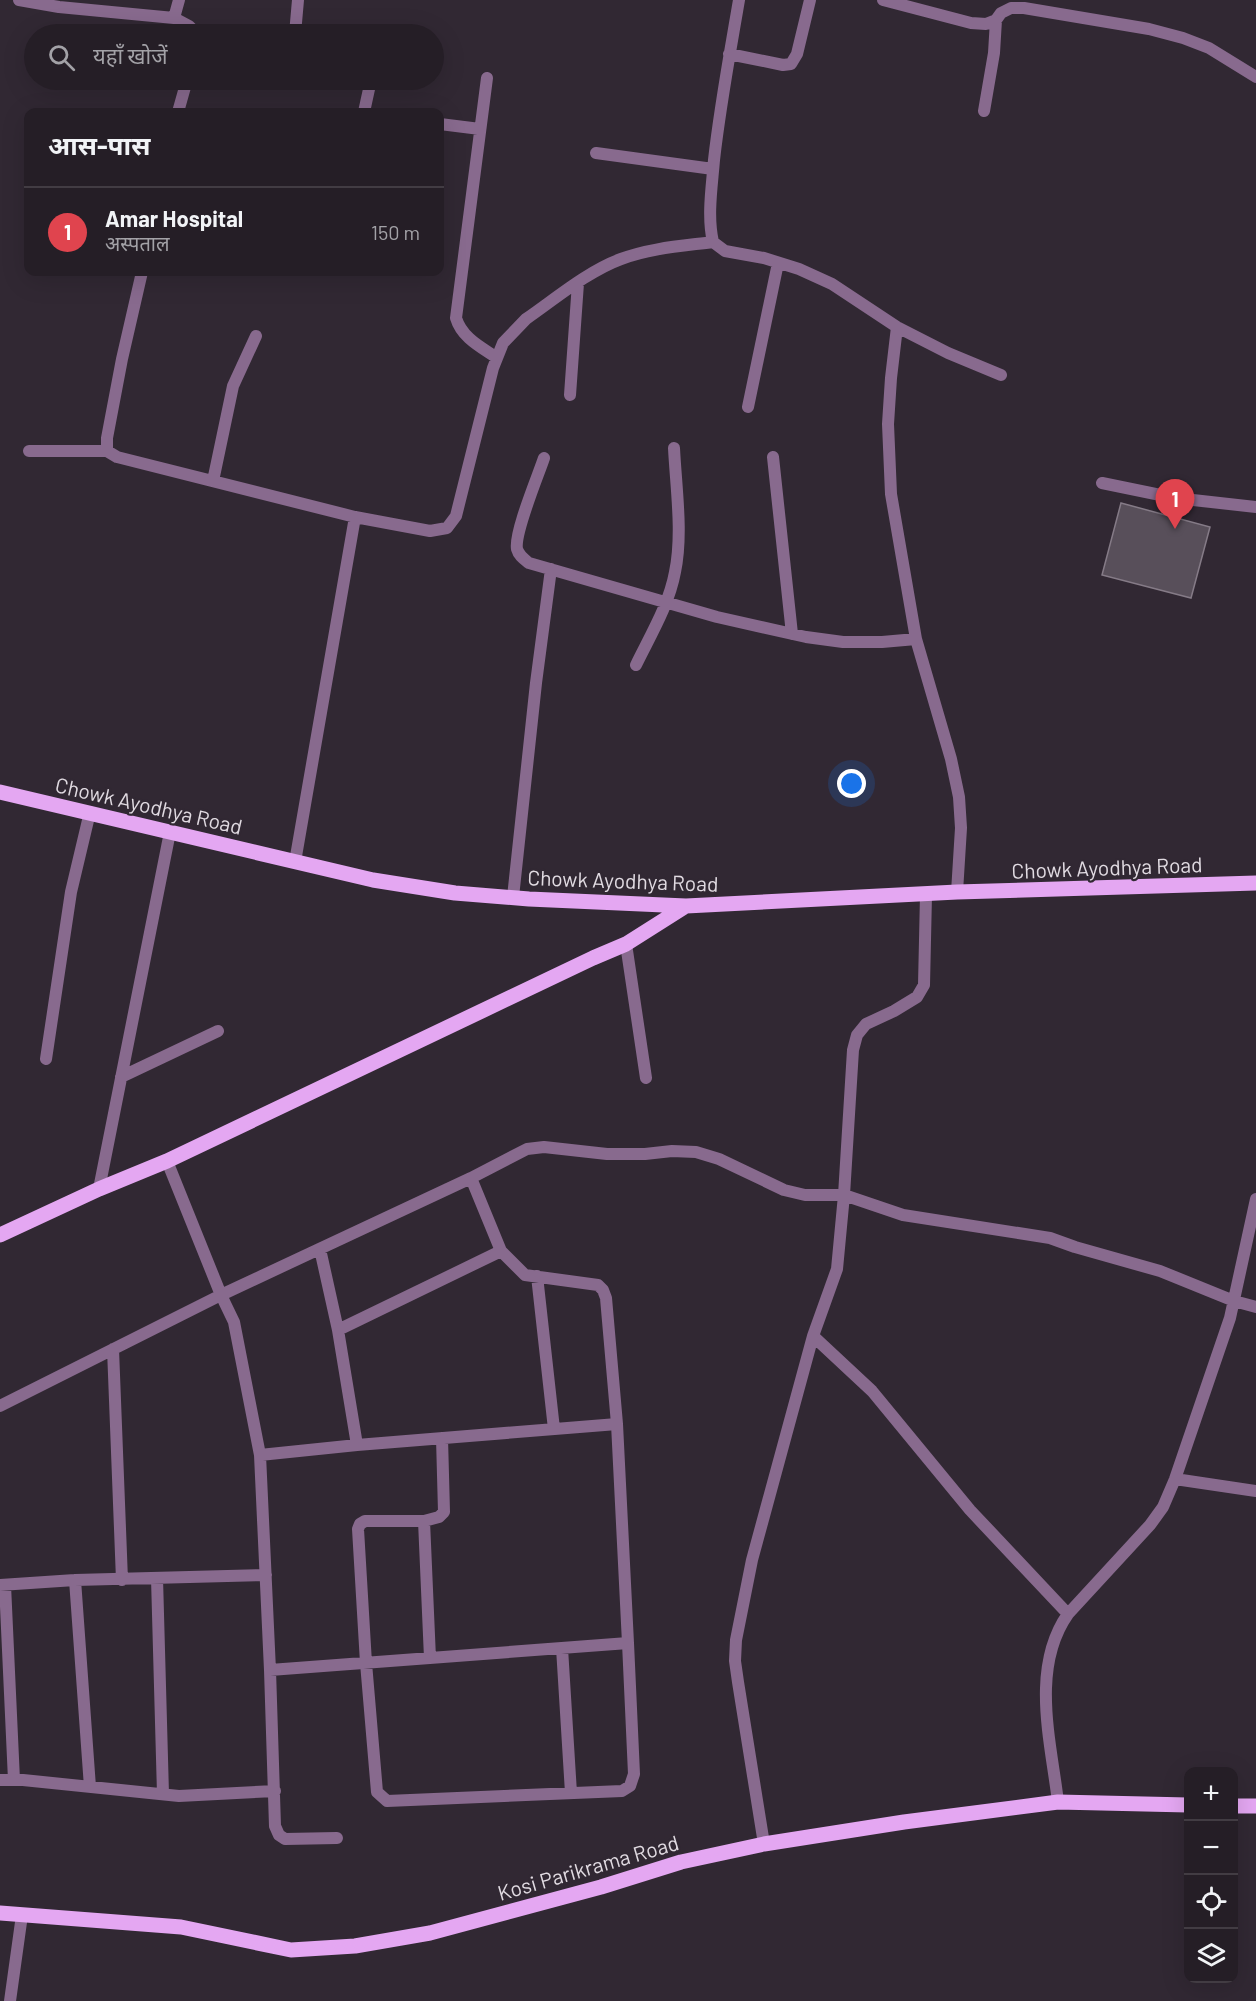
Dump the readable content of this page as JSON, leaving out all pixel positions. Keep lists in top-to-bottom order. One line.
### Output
{"streets":{"main road":["Chowk Ayodhya Road","Kosi Parikrama Road"]},"page":{"search":"यहाँ खोजें","heading":"आस-पास","list":[{"mark":"1","name":"Amar Hospital","note":"अस्पताल","value":"150 m"}],"pins":"1","map_buttons":["+","−"]}}
